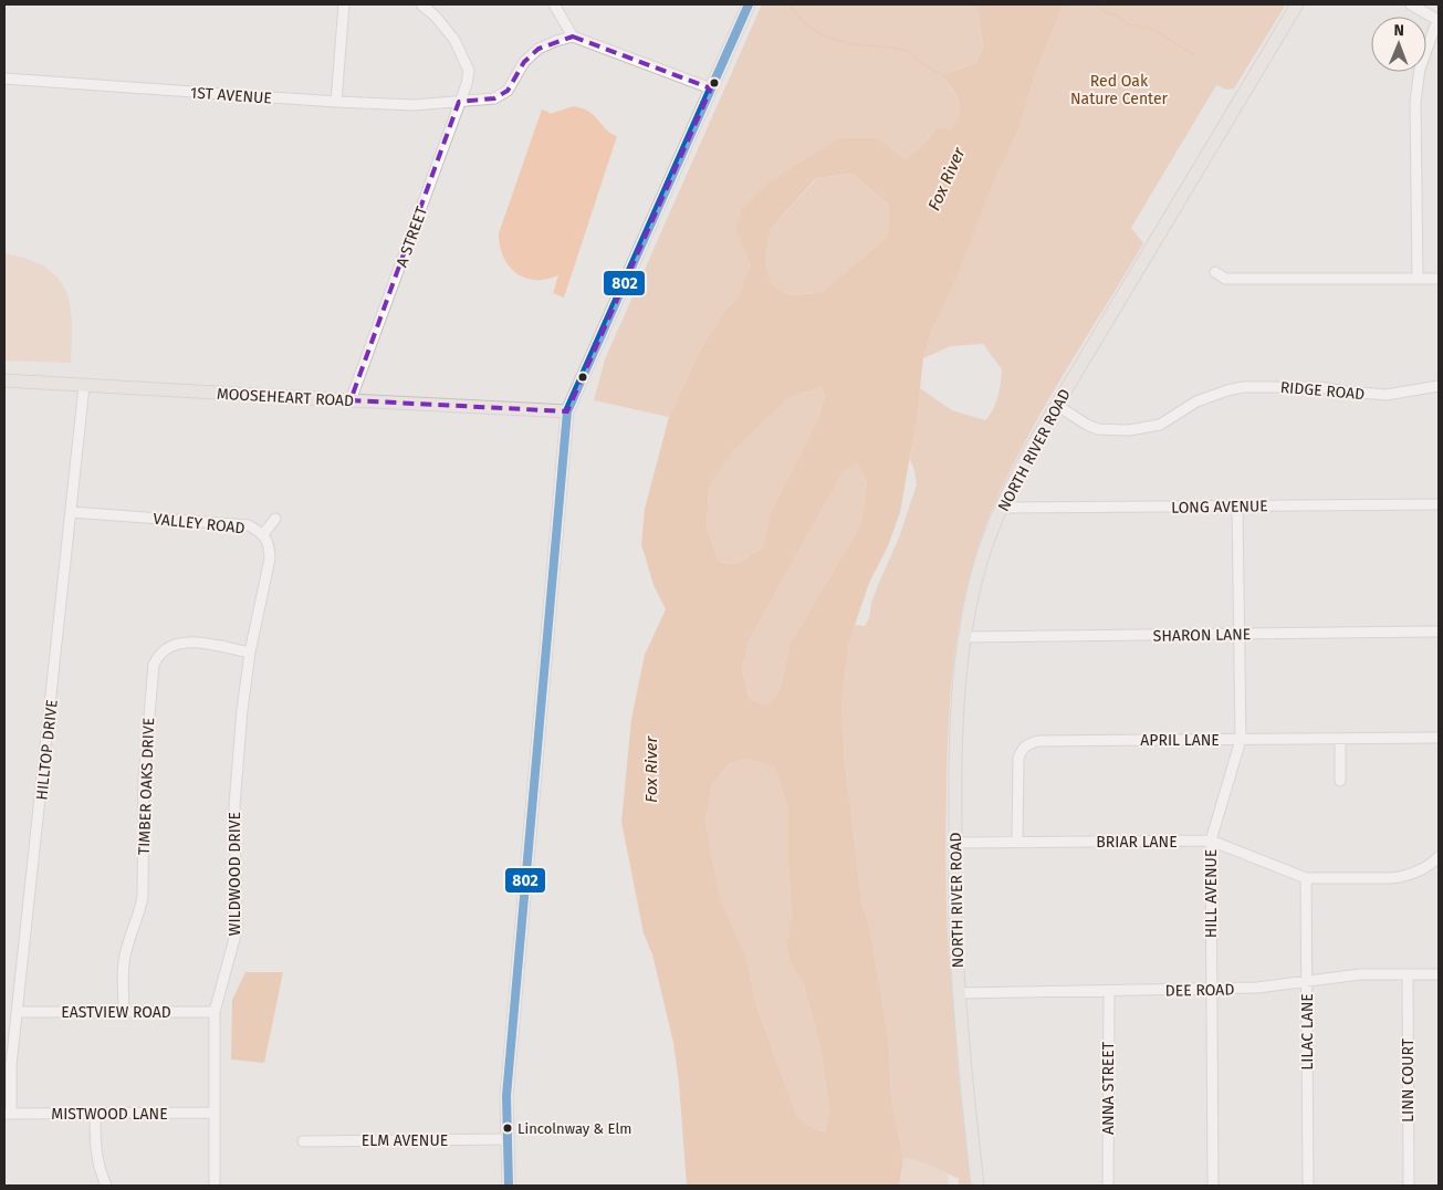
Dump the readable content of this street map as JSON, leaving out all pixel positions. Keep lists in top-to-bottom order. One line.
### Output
{"streets":{"main road":["MOOSEHEART ROAD","NORTH RIVER ROAD"],"street":["1ST AVENUE","A STREET","RIDGE ROAD","LONG AVENUE","VALLEY ROAD","SHARON LANE","APRIL LANE","HILLTOP DRIVE","TIMBER OAKS DRIVE","BRIAR LANE","WILDWOOD DRIVE","HILL AVENUE","DEE ROAD","EASTVIEW ROAD","LILAC LANE","LINN COURT","ANNA STREET","MISTWOOD LANE","ELM AVENUE"]},"crossings":[["1ST AVENUE","A STREET"],["A STREET","MOOSEHEART ROAD"],["RIDGE ROAD","NORTH RIVER ROAD"],["MOOSEHEART ROAD","HILLTOP DRIVE"],["NORTH RIVER ROAD","LONG AVENUE"],["NORTH RIVER ROAD","SHARON LANE"],["NORTH RIVER ROAD","BRIAR LANE"],["NORTH RIVER ROAD","DEE ROAD"],["LONG AVENUE","HILL AVENUE"],["VALLEY ROAD","HILLTOP DRIVE"],["VALLEY ROAD","WILDWOOD DRIVE"],["SHARON LANE","HILL AVENUE"],["APRIL LANE","BRIAR LANE"],["APRIL LANE","HILL AVENUE"],["HILLTOP DRIVE","EASTVIEW ROAD"],["HILLTOP DRIVE","MISTWOOD LANE"],["TIMBER OAKS DRIVE","WILDWOOD DRIVE"],["TIMBER OAKS DRIVE","EASTVIEW ROAD"],["BRIAR LANE","HILL AVENUE"],["BRIAR LANE","LILAC LANE"],["WILDWOOD DRIVE","EASTVIEW ROAD"],["WILDWOOD DRIVE","MISTWOOD LANE"],["HILL AVENUE","DEE ROAD"],["DEE ROAD","LILAC LANE"],["DEE ROAD","LINN COURT"],["DEE ROAD","ANNA STREET"]],"water":["Fox River"],"parks":["Red Oak Nature Center"],"places":["Lincolnway & Elm"],"lines":["transit line 802"],"north":"top"}
